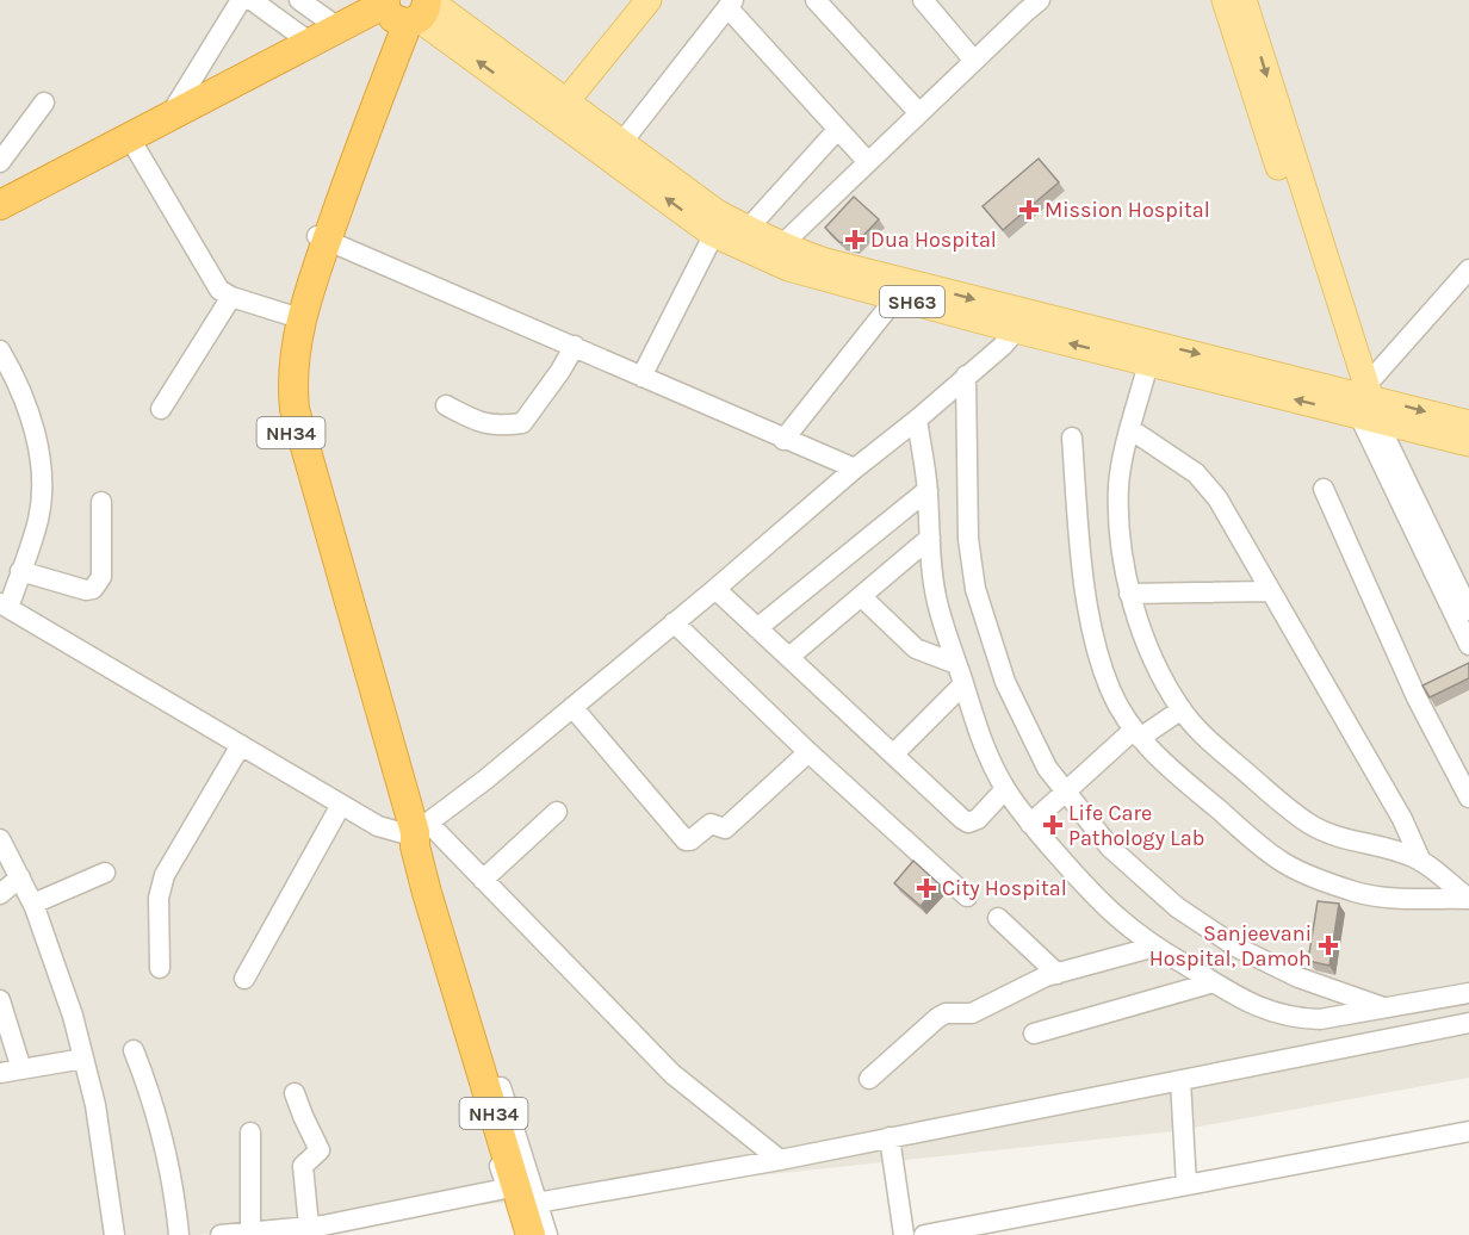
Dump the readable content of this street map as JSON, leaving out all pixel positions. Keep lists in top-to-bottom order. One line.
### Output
{"streets":{"highway":["NH34"],"main road":["SH63"]},"crossings":[["SH63","NH34"]],"places":{"health":["Mission Hospital","Dua Hospital","Life Care Pathology Lab","City Hospital","Sanjeevani Hospital, Damoh"]}}
